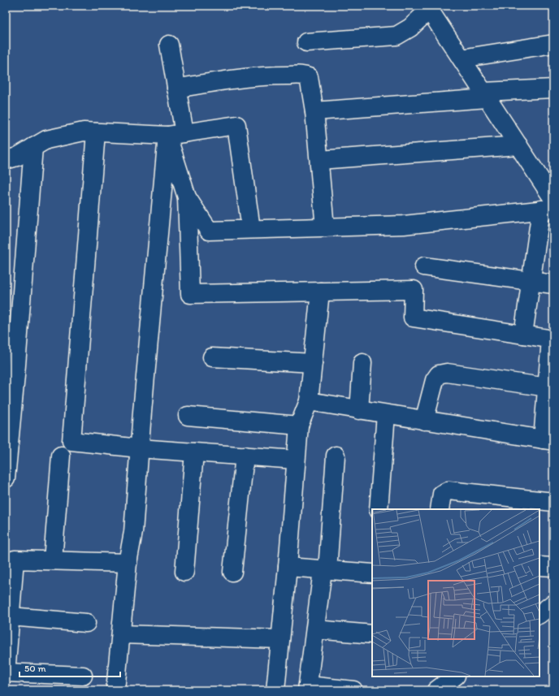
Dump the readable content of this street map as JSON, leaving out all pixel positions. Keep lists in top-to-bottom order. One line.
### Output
{"scale_bar":"50 m"}
